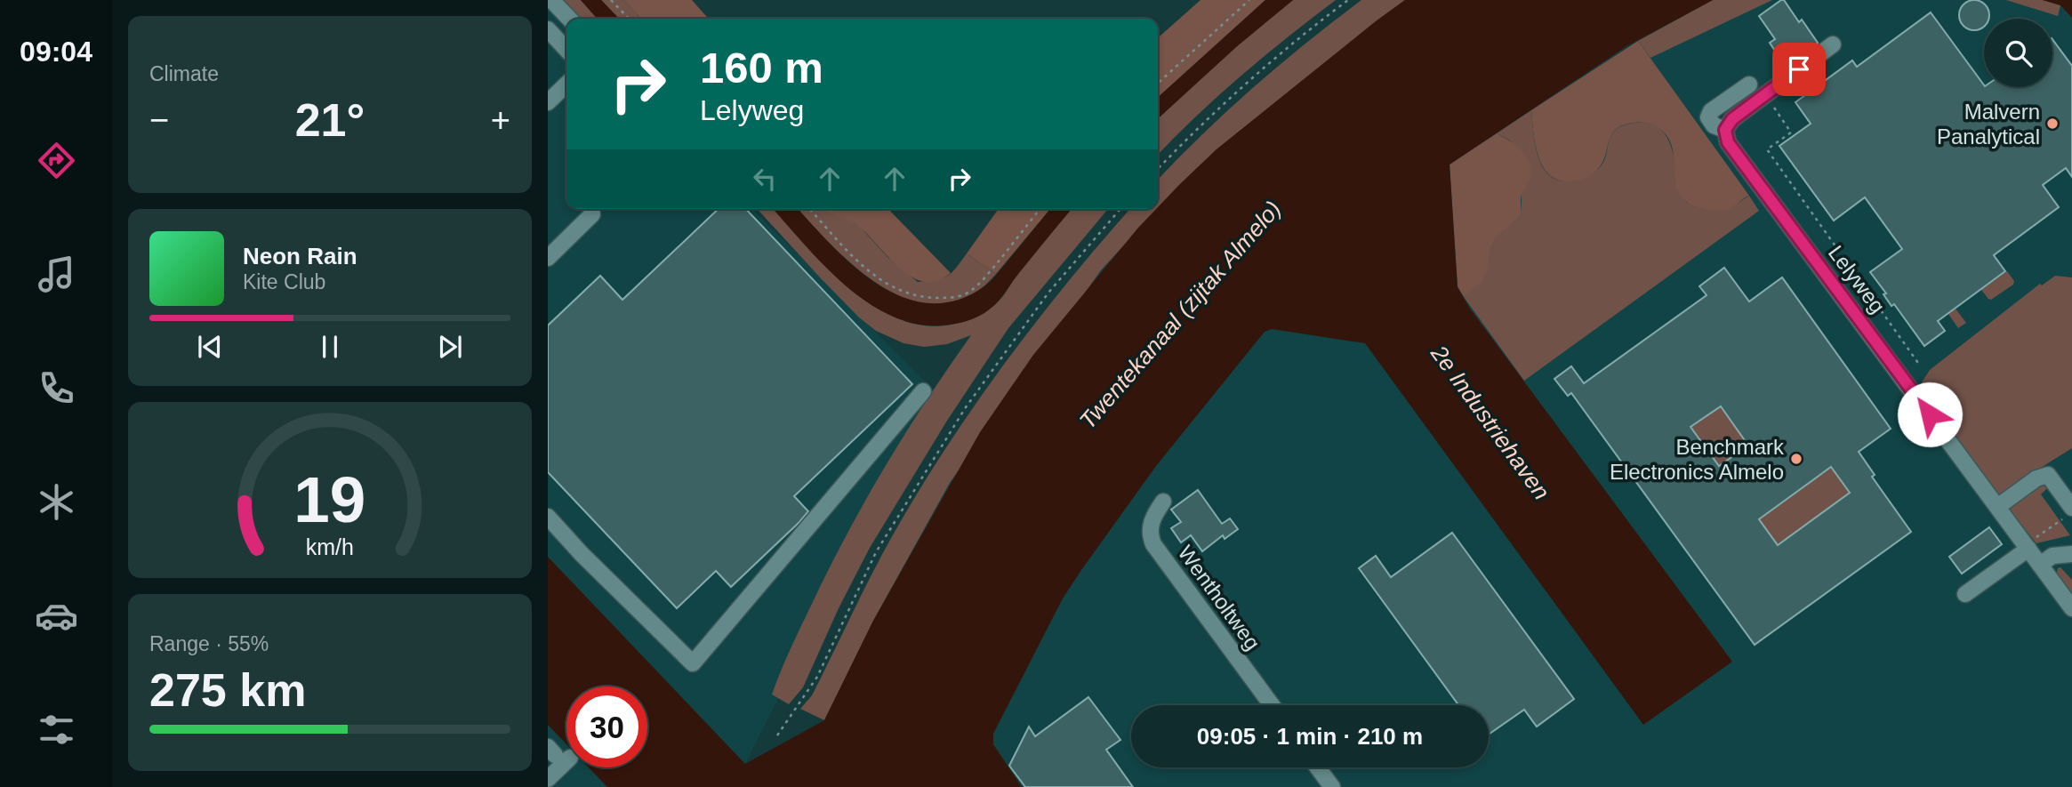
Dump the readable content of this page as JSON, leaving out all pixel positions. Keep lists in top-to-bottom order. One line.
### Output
{"streets":{"street":["Lelyweg","Wentholtweg"]},"water":["Twentekanaal (zijtak Almelo)","2e Industriehaven"],"places":["Malvern Panalytical","Benchmark Electronics Almelo"],"page":{"tabs":"09:04","tile":["Climate",["Range · 55%","275 km"]],"turn":["160 m","Lelyweg"],"heat":["−","21°","+"],"song":["Neon Rain","Kite Club"],"limit":"30","trip":"09:05 · 1 min · 210 m","gauge":["19","km/h"]}}
